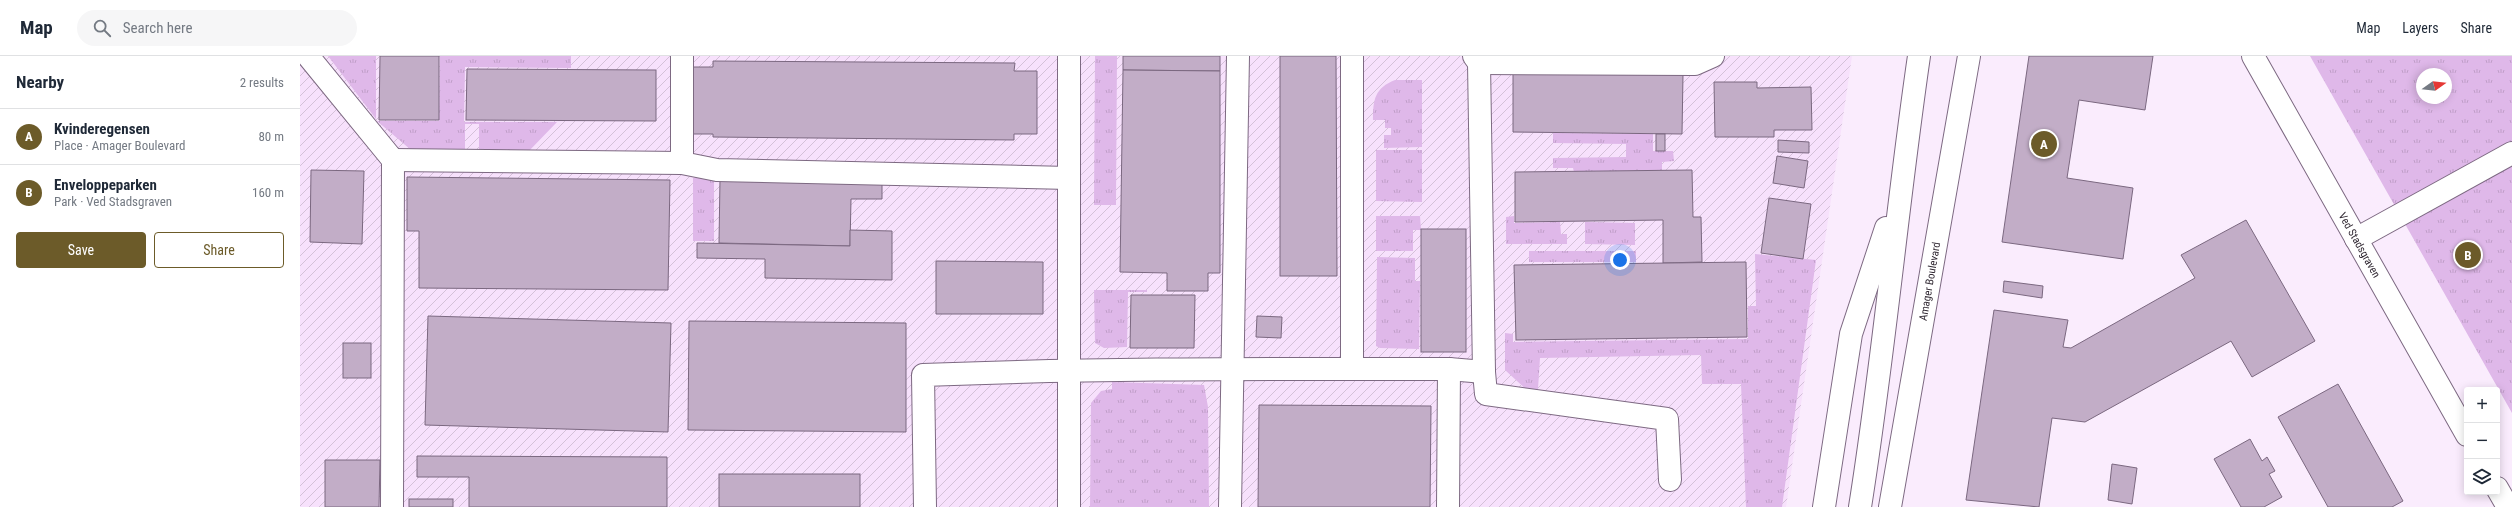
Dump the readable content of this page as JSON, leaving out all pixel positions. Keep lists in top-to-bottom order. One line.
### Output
{"streets":{"street":["Ved Stadsgraven","Amager Boulevard"]},"north":"right","page":{"header":"Map","search":"Search here","nav":["Map","Layers","Share"],"heading":["Nearby","2 results"],"list":[{"mark":"A","name":"Kvinderegensen","note":"Place · Amager Boulevard","value":"80 m"},{"mark":"B","name":"Enveloppeparken","note":"Park · Ved Stadsgraven","value":"160 m"}],"pins":["A","B"],"buttons":["Save","Share"],"map_buttons":["+","−"]}}
